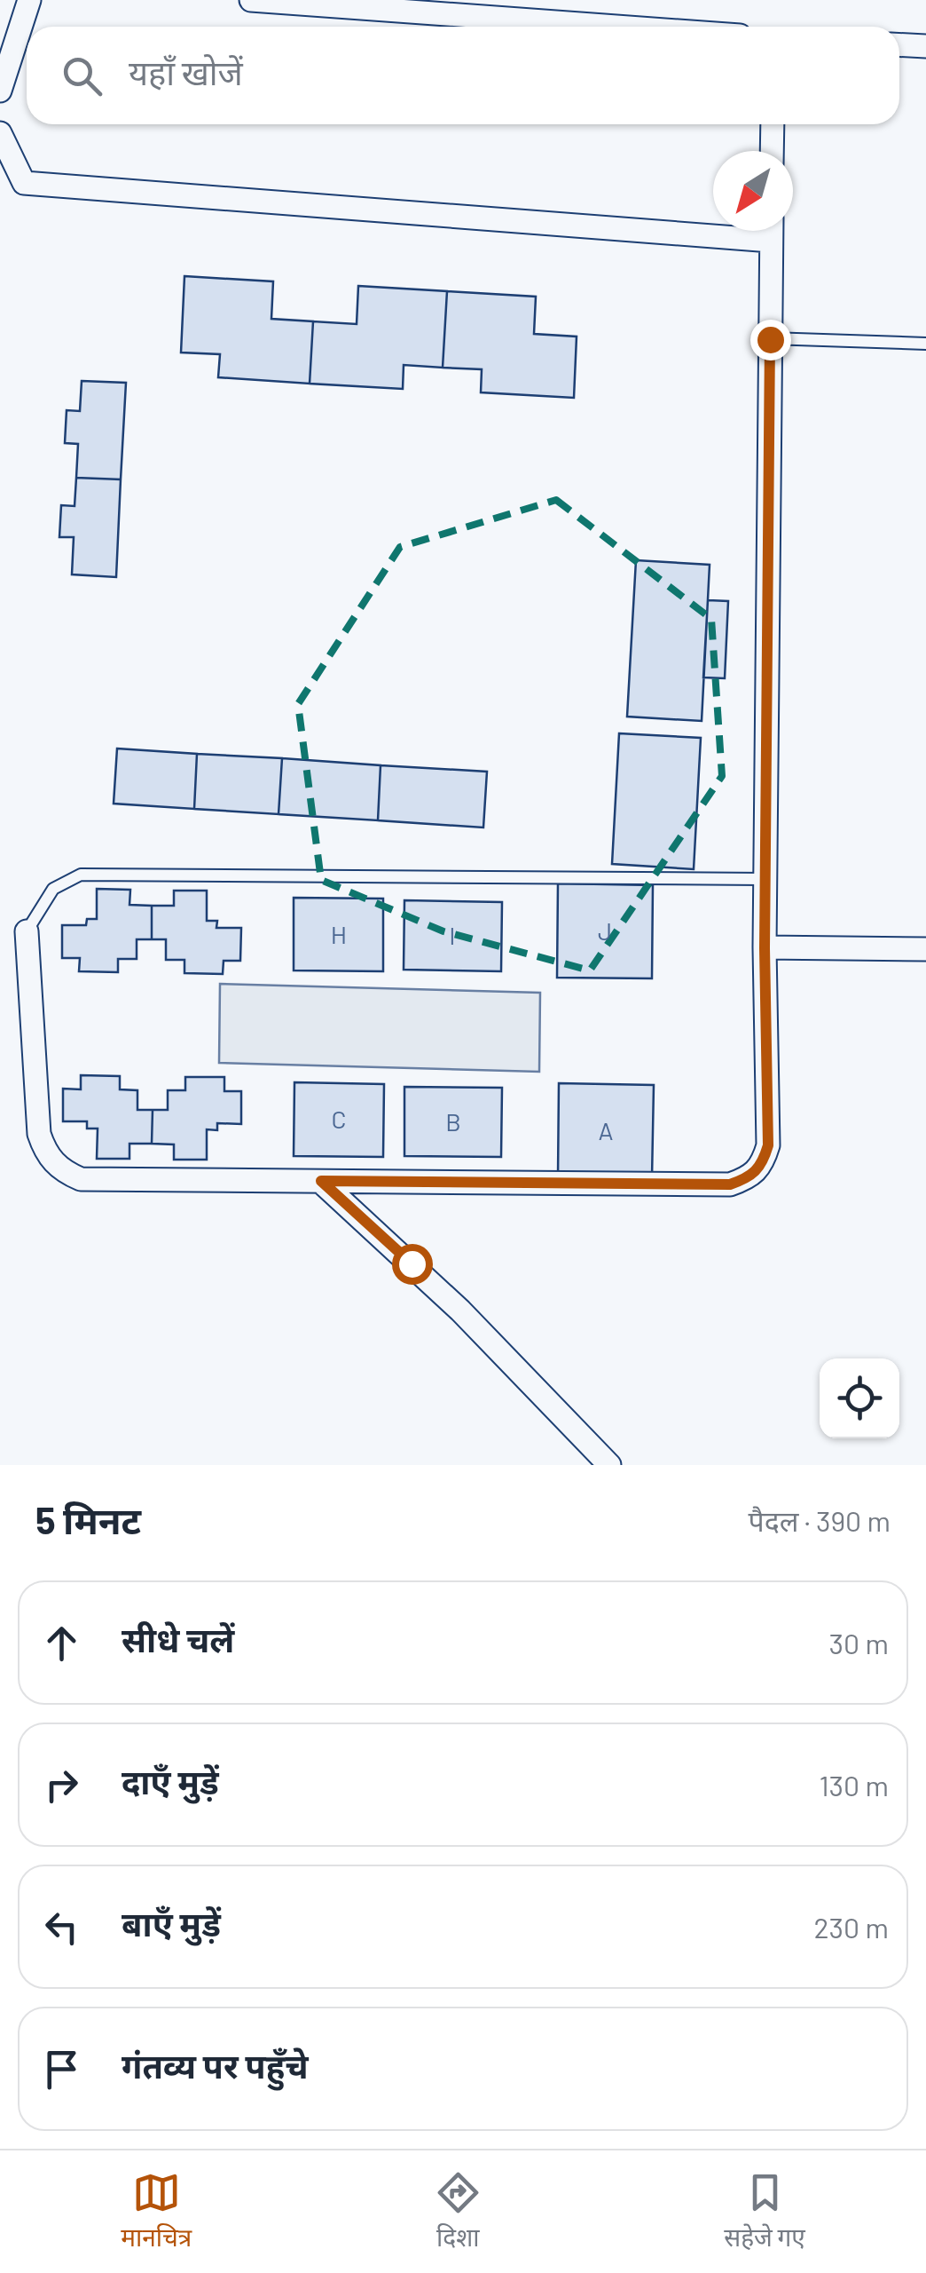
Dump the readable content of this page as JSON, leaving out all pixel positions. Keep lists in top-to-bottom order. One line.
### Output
{"house_numbers":["J","H","I","C","B","A"],"north":"bottom left","page":{"search":"यहाँ खोजें","heading":["5 मिनट","पैदल · 390 m"],"list":[["सीधे चलें","30 m"],["दाएँ मुड़ें","130 m"],["बाएँ मुड़ें","230 m"],"गंतव्य पर पहुँचे"],"nav":["मानचित्र","दिशा","सहेजे गए"]}}
